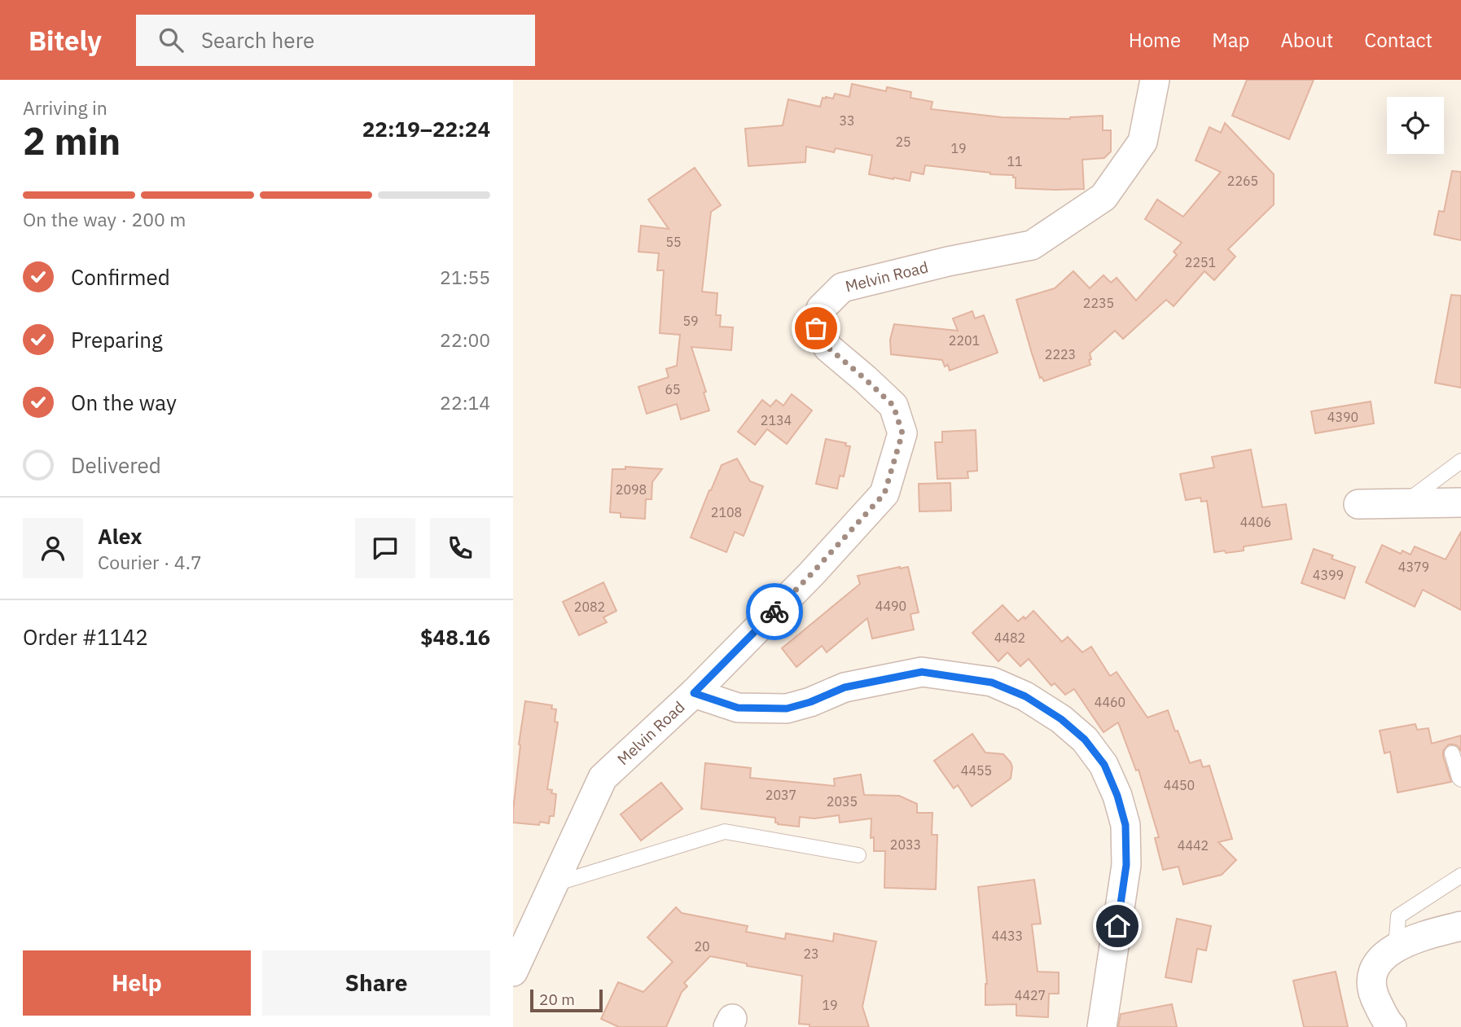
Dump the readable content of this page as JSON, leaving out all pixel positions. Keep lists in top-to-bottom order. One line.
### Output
{"streets":{"street":["Melvin Road"]},"house_numbers":["33","25","19","11","2265","55","2251","2235","59","2201","2223","65","4390","2134","2098","2108","4406","4379","4399","4490","2082","4482","4460","4455","4450","2037","2035","2033","4442","4433","20","23","4427","19"],"scale_bar":"20 m","page":{"header":"Bitely","search":"Search here","nav":["Home","Map","About","Contact"],"heading":["2 min","Arriving in","22:19–22:24"],"panel":["Alex","Courier · 4.7","Order #1142","$48.16"],"bar":"On the way · 200 m","list":[["Confirmed","21:55"],["Preparing","22:00"],["On the way","22:14"],"Delivered"],"buttons":["Help","Share"],"scale":"20 m"}}
